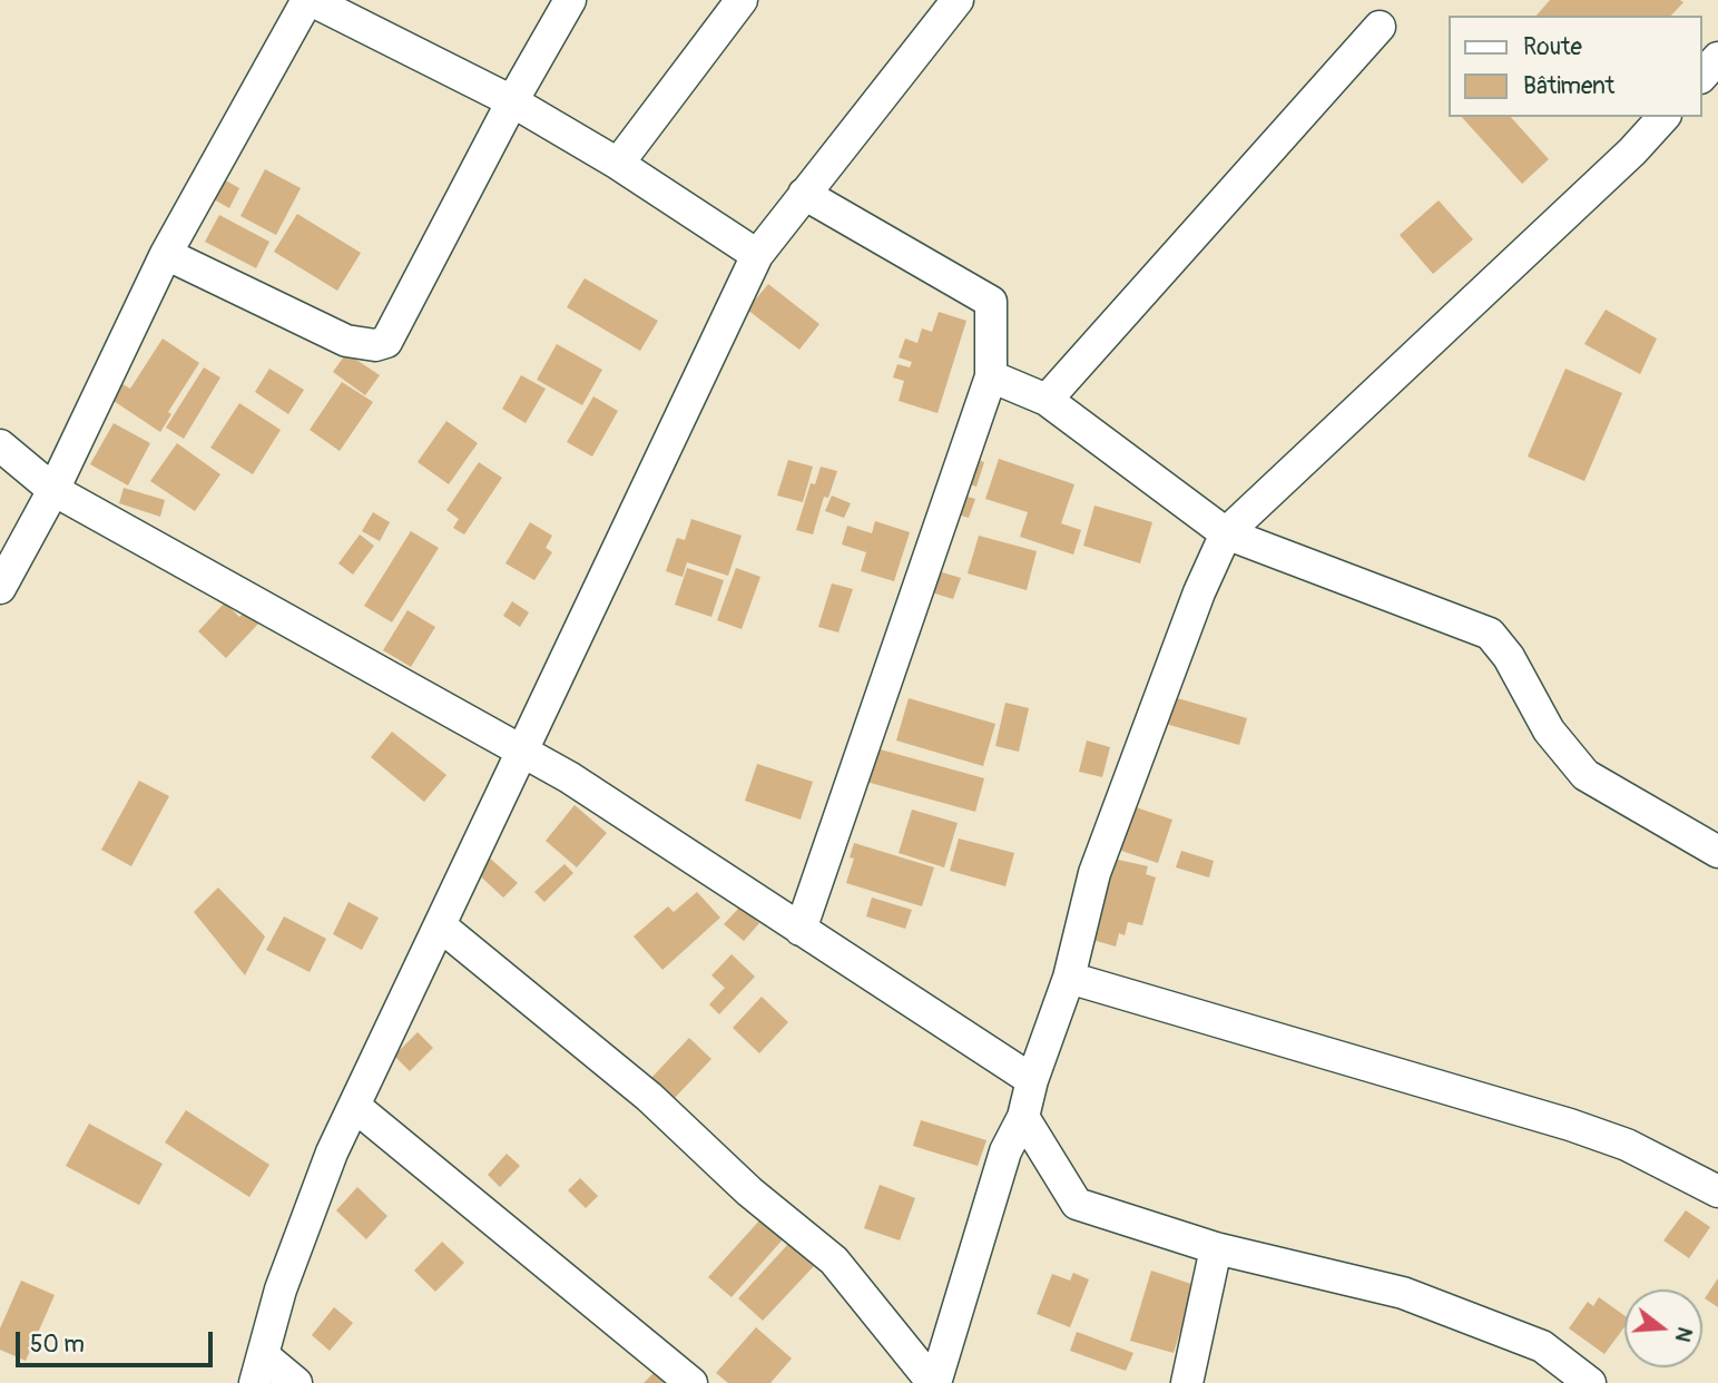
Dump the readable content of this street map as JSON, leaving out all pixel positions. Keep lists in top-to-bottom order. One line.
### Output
{"legend":["Route","Bâtiment"],"scale_bar":"50 m","north":"right"}
